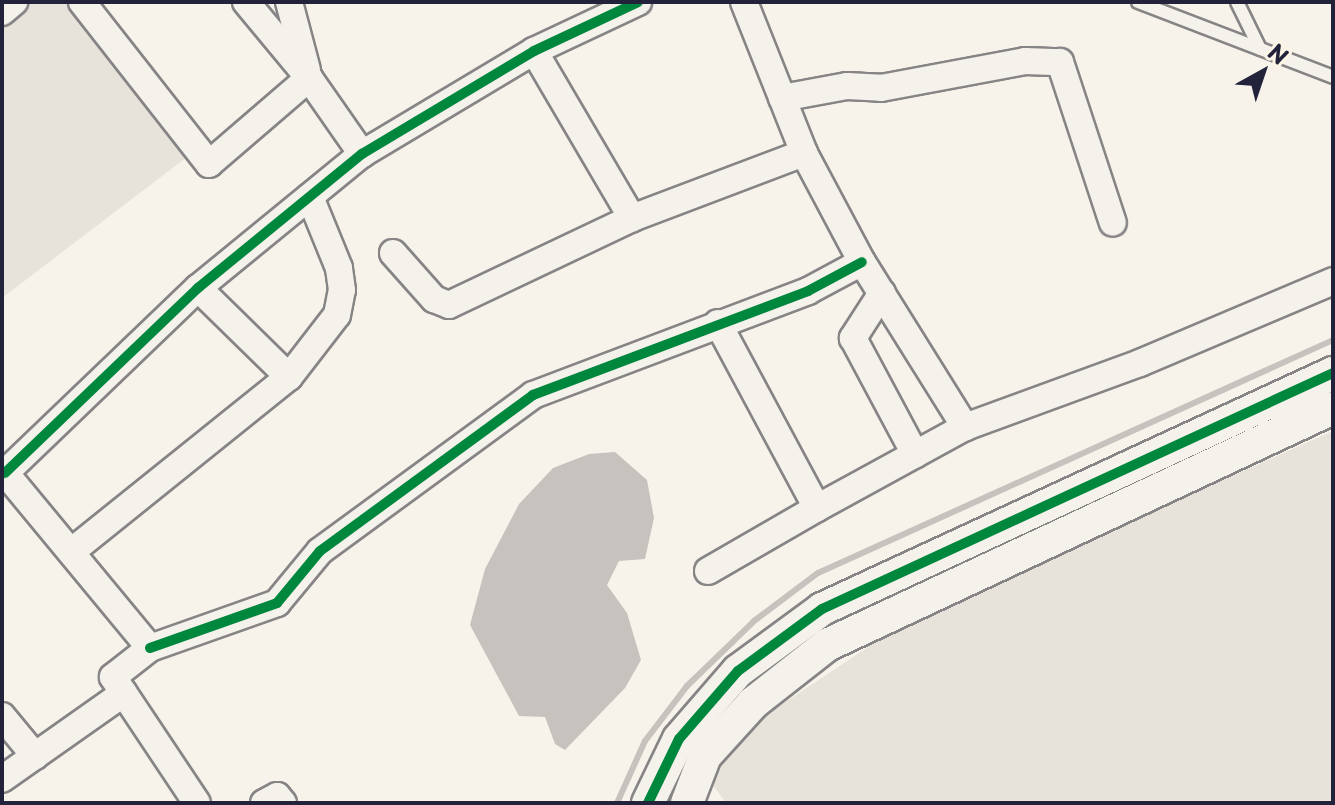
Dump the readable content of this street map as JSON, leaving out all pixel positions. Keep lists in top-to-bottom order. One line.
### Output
{"north":"top right"}
